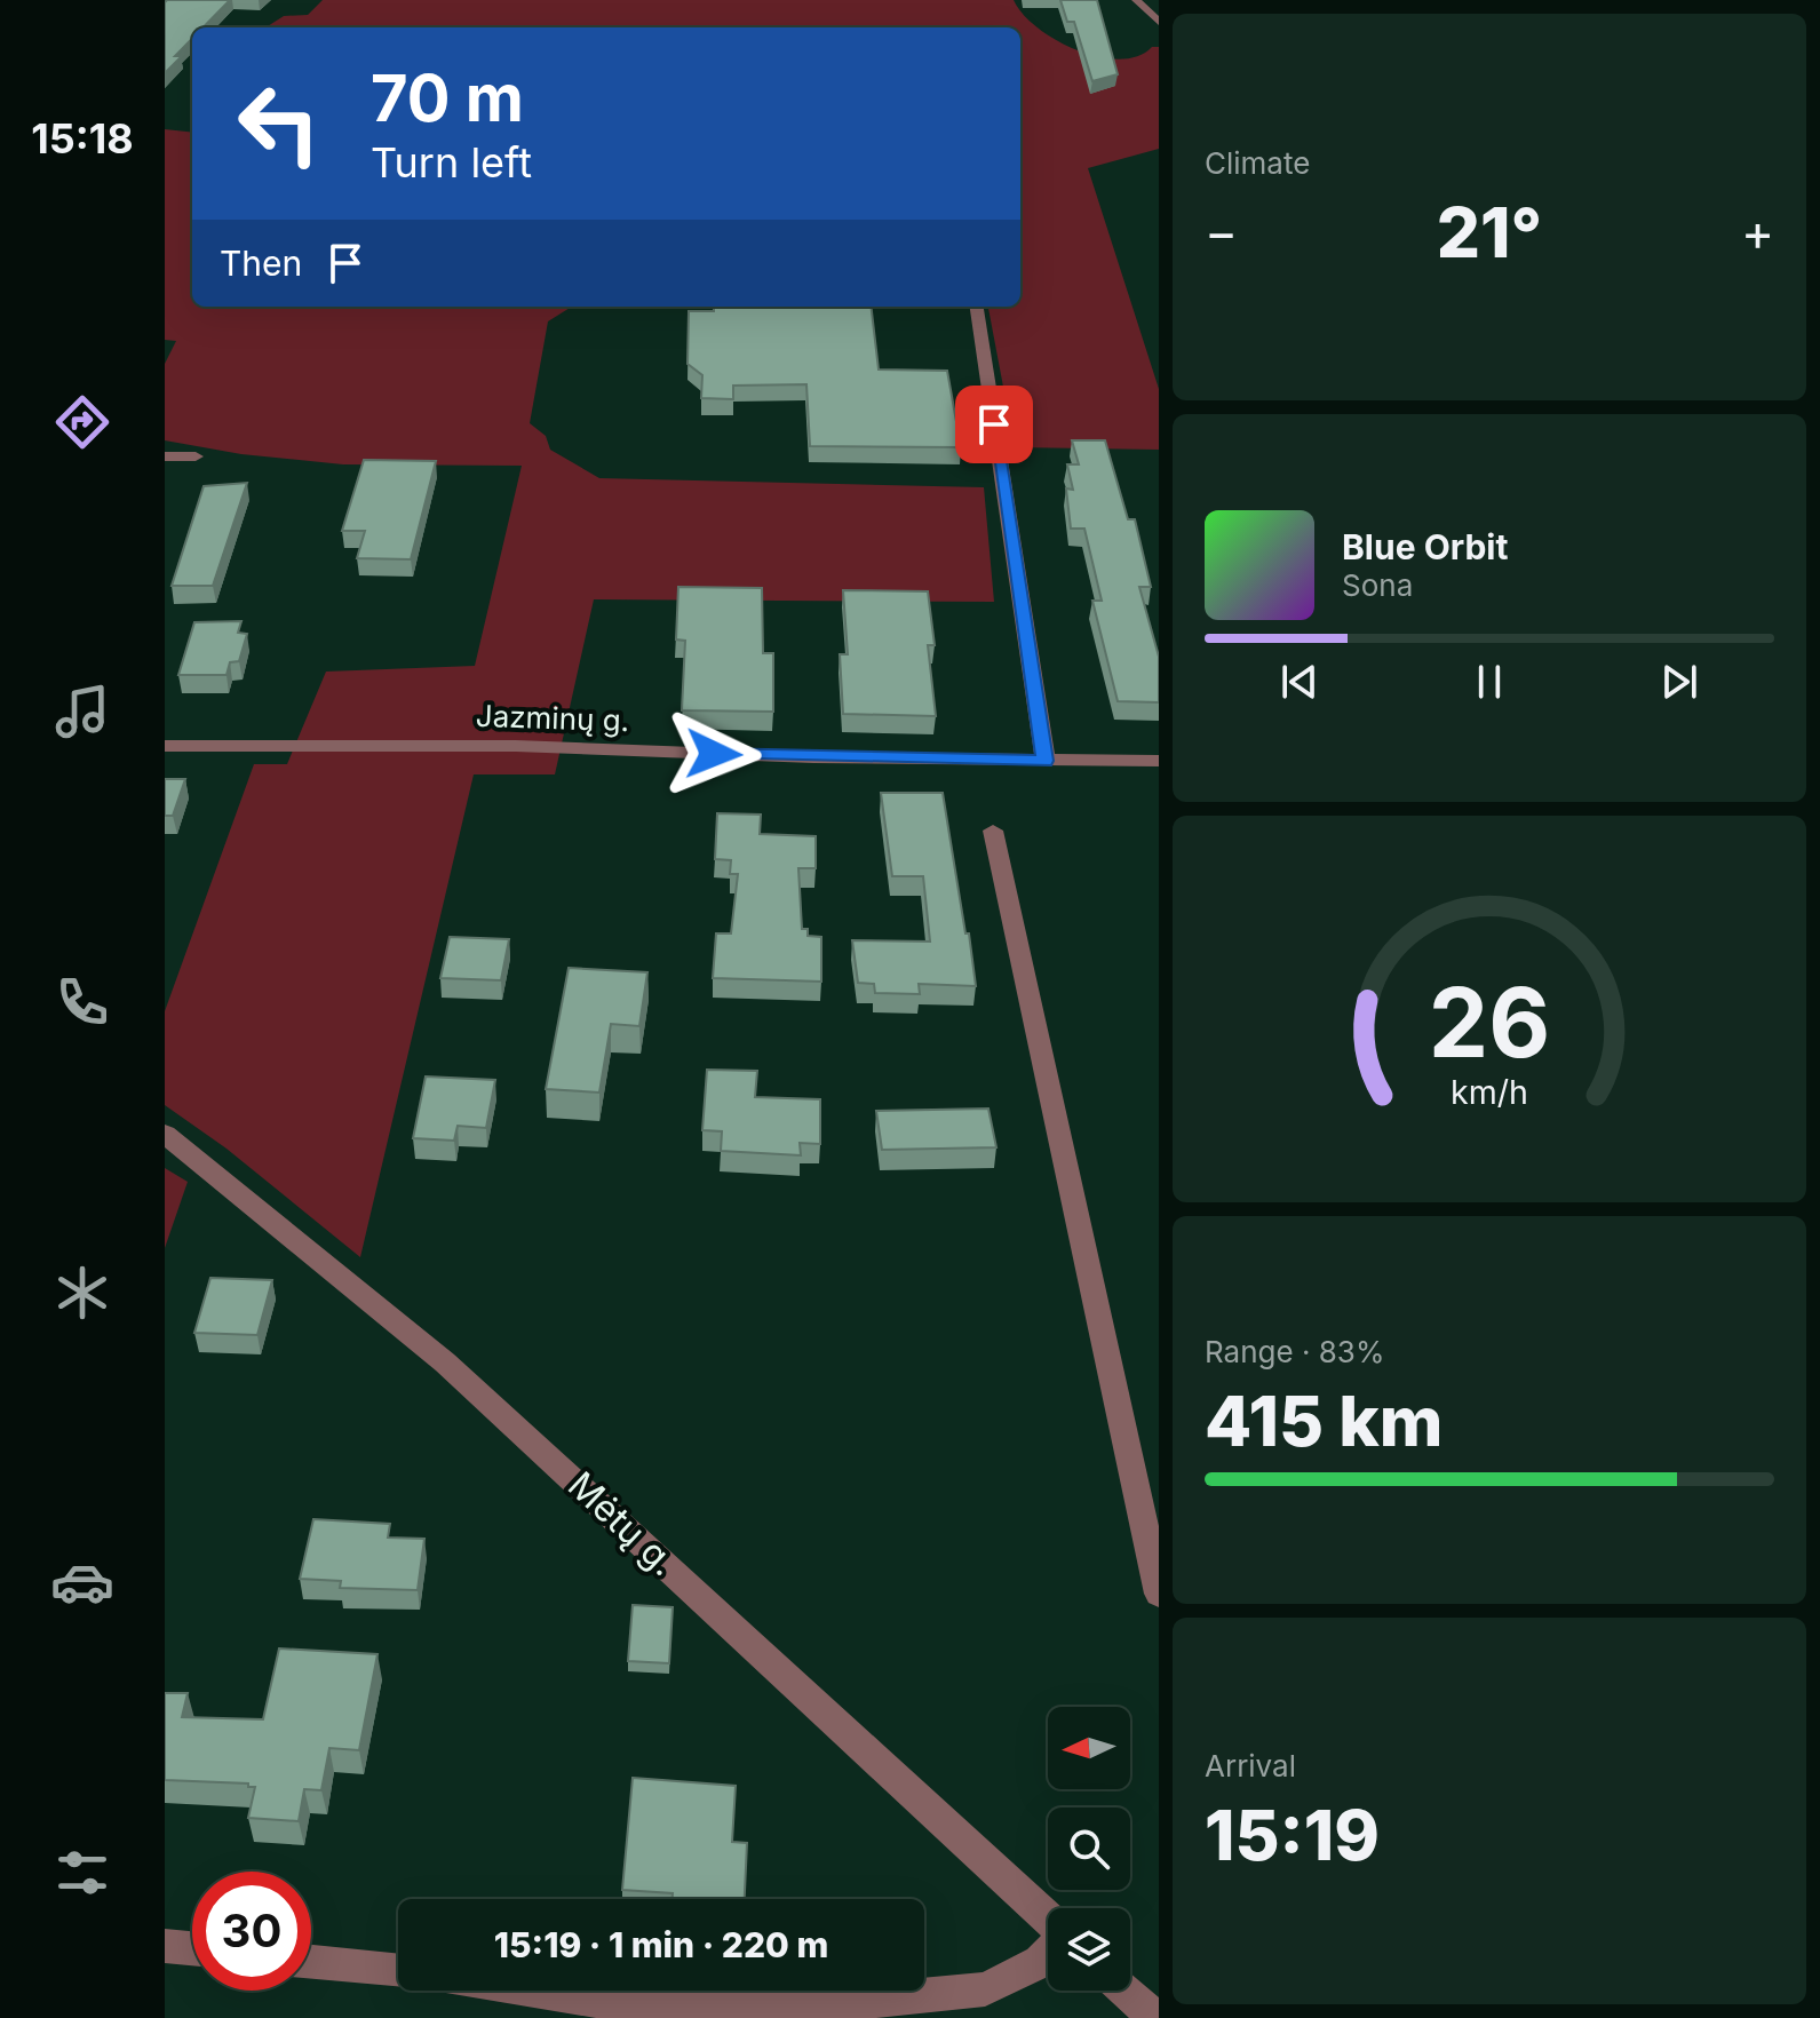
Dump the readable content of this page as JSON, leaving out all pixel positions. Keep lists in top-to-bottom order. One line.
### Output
{"streets":{"street":["Jazminų g.","Mėtų g."]},"north":"left","page":{"tabs":"15:18","tile":["Climate",["Range · 83%","415 km"],["Arrival","15:19"]],"turn":["70 m","Turn left"],"heat":["−","21°","+"],"then":"Then","song":["Blue Orbit","Sona"],"limit":"30","trip":"15:19 · 1 min · 220 m","gauge":["26","km/h"]}}
